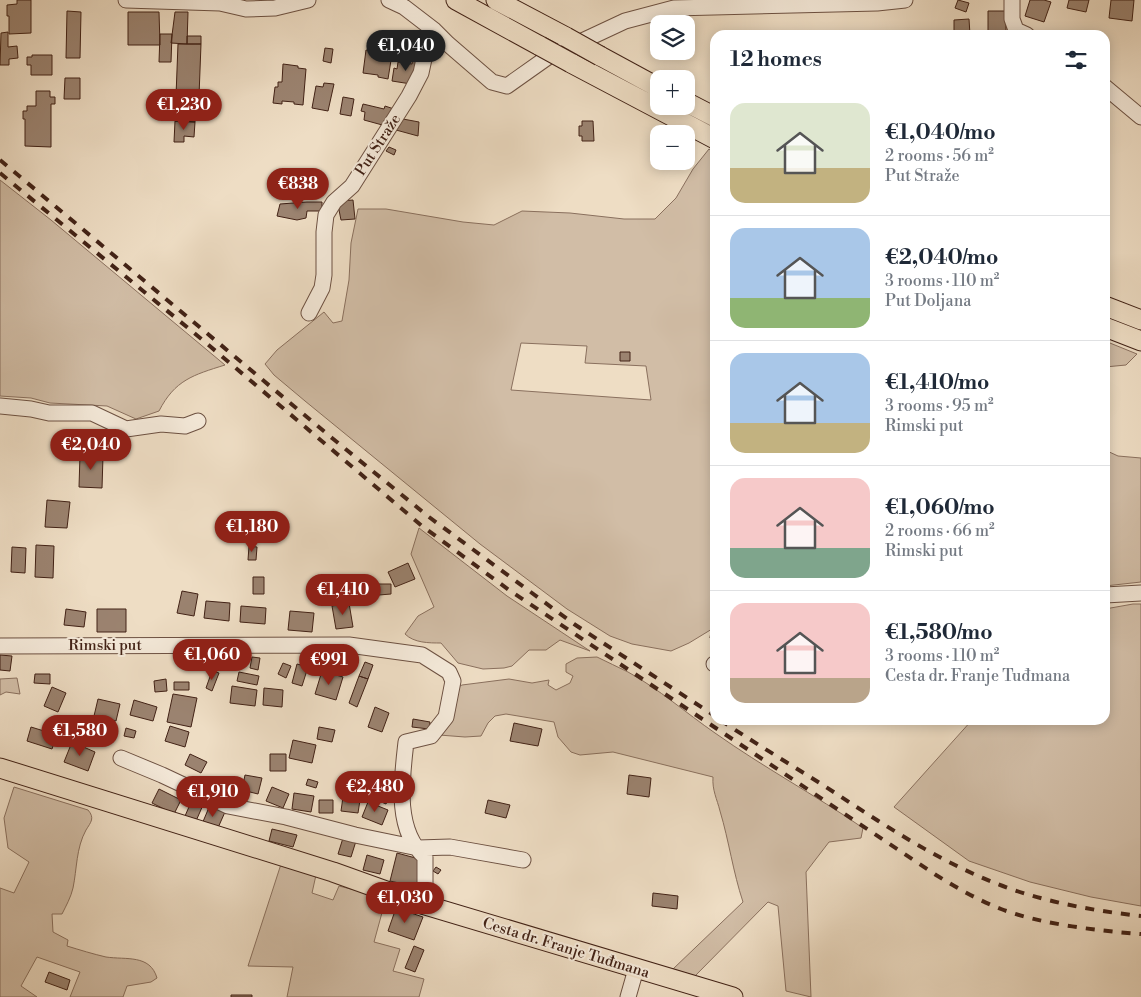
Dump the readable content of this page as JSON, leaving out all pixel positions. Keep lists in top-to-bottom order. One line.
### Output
{"streets":{"main road":["Cesta dr. Franje Tuđmana"],"street":["Put Straže","Rimski put"]},"crossings":[["Rimski put","Cesta dr. Franje Tuđmana"]],"page":{"map_buttons":["+","−"],"price":["€1,040","€1,230","€838","€2,040","€1,180","€1,410","€1,060","€991","€1,580","€2,480","€1,910","€1,030"],"heading":"12 homes","list":[{"name":"€1,040/mo","note":"2 rooms · 56 m² · Put Straže"},{"name":"€2,040/mo","note":"3 rooms · 110 m² · Put Doljana"},{"name":"€1,410/mo","note":"3 rooms · 95 m² · Rimski put"},{"name":"€1,060/mo","note":"2 rooms · 66 m² · Rimski put"},{"name":"€1,580/mo","note":"3 rooms · 110 m² · Cesta dr. Franje Tuđmana"}]}}
